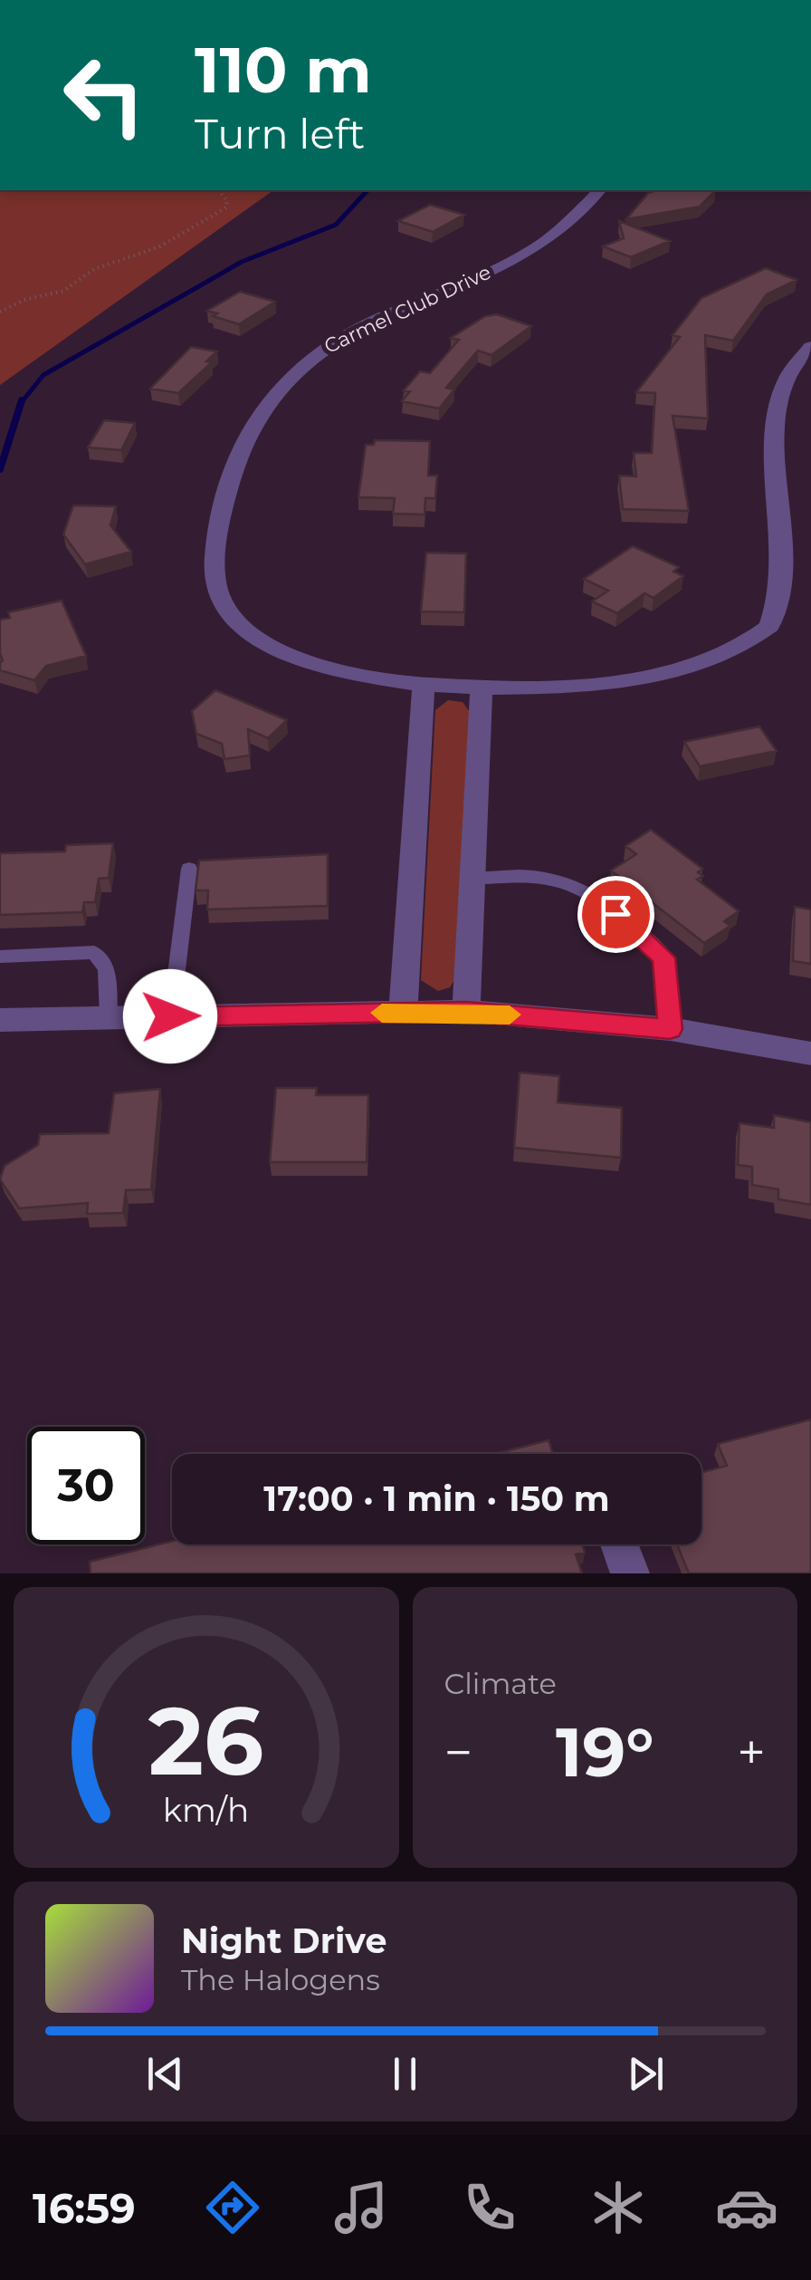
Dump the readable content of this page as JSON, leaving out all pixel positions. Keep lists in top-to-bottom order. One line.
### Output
{"streets":{"street":["Carmel Club Drive"]},"page":{"turn":["110 m","Turn left"],"limit":"30","trip":"17:00 · 1 min · 150 m","tile":"Climate","heat":["−","19°","+"],"song":["Night Drive","The Halogens"],"tabs":"16:59","gauge":["26","km/h"]}}
